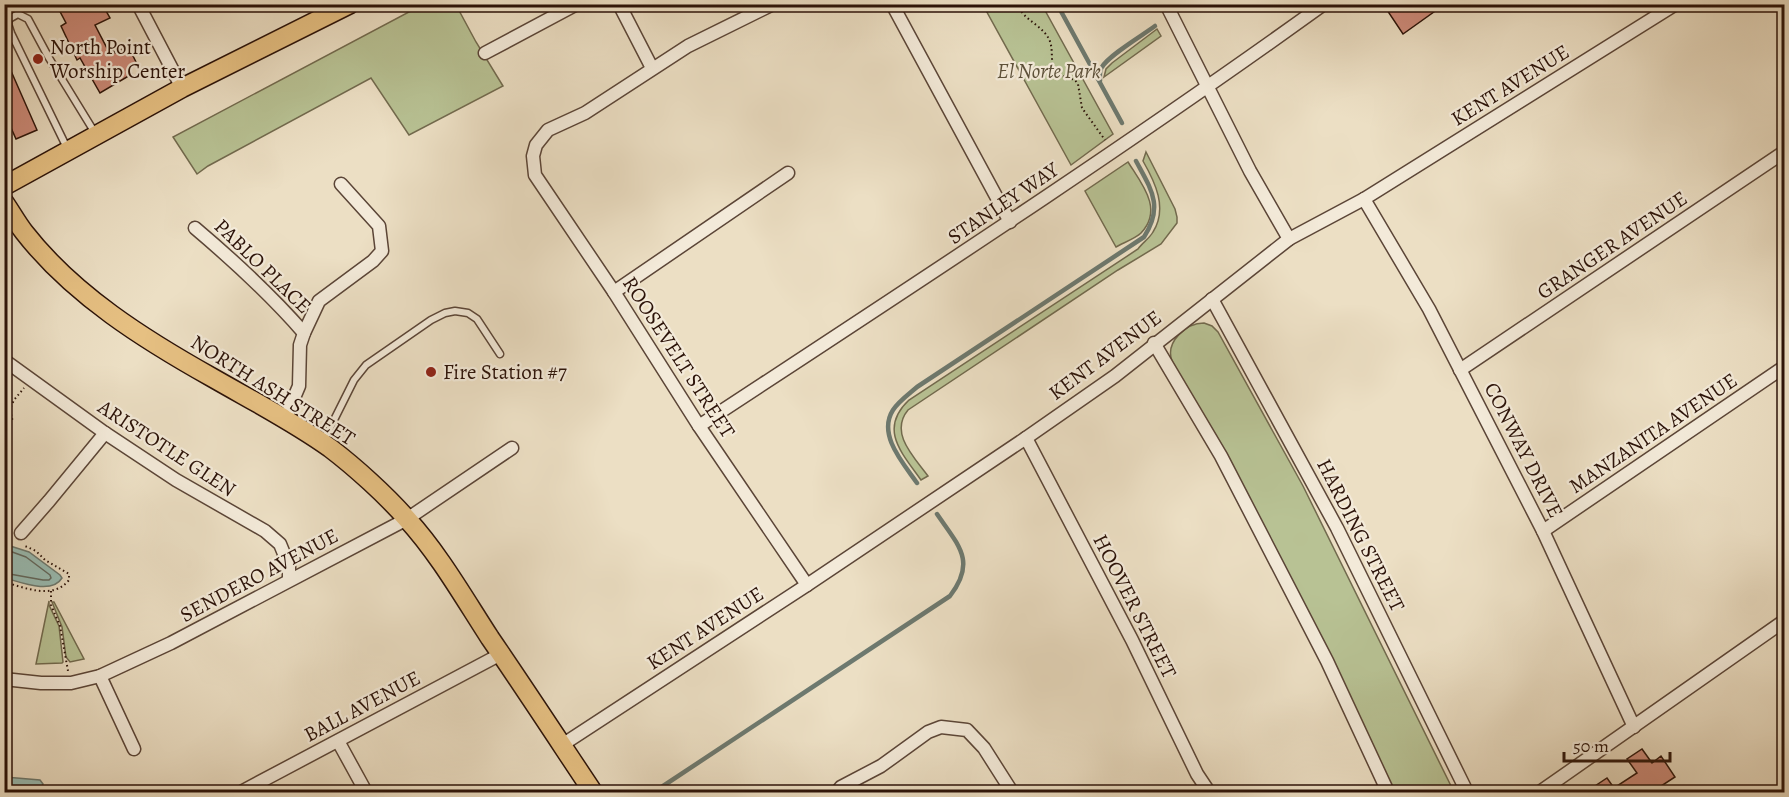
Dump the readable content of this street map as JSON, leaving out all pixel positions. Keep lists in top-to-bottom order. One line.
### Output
{"streets":{"main road":["NORTH ASH STREET"],"street":["KENT AVENUE","STANLEY WAY","GRANGER AVENUE","PABLO PLACE","ROOSEVELT STREET","MANZANITA AVENUE","ARISTOTLE GLEN","CONWAY DRIVE","HARDING STREET","SENDERO AVENUE","HOOVER STREET","BALL AVENUE"]},"crossings":[["KENT AVENUE","ROOSEVELT STREET"],["KENT AVENUE","NORTH ASH STREET"],["KENT AVENUE","CONWAY DRIVE"],["KENT AVENUE","HARDING STREET"],["KENT AVENUE","HOOVER STREET"],["STANLEY WAY","ROOSEVELT STREET"],["GRANGER AVENUE","CONWAY DRIVE"],["NORTH ASH STREET","SENDERO AVENUE"],["NORTH ASH STREET","BALL AVENUE"],["MANZANITA AVENUE","CONWAY DRIVE"],["ARISTOTLE GLEN","SENDERO AVENUE"]],"parks":["El Norte Park"],"places":["North Point Worship Center","Fire Station #7"],"scale_bar":"50 m"}
